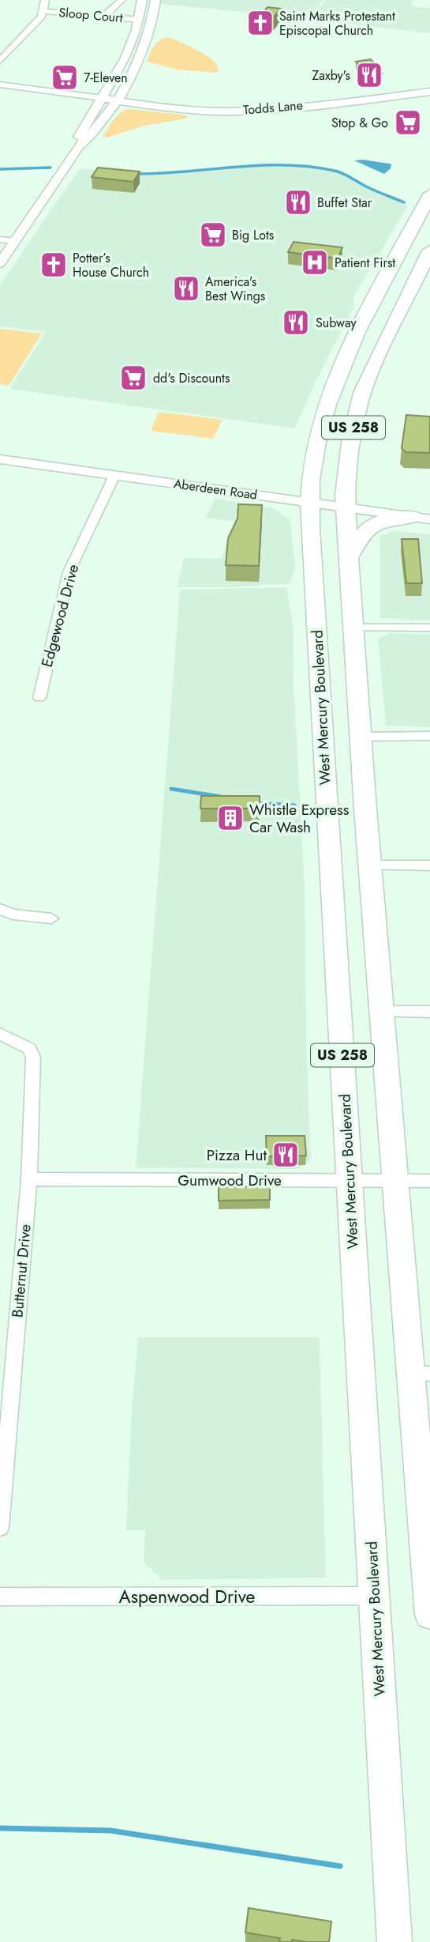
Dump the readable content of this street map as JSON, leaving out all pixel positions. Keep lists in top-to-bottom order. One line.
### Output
{"streets":{"highway":["US 258","West Mercury Boulevard"],"main road":["Todds Lane","Aberdeen Road"],"street":["Sloop Court","Edgewood Drive","Gumwood Drive","Butternut Drive","Aspenwood Drive"]},"crossings":[["US 258","Aberdeen Road"],["US 258","Gumwood Drive"],["Aberdeen Road","Edgewood Drive"],["Aberdeen Road","West Mercury Boulevard"],["West Mercury Boulevard","Gumwood Drive"],["West Mercury Boulevard","Aspenwood Drive"],["Gumwood Drive","Butternut Drive"]],"places":{"church":["Saint Marks Protestant Episcopal Church","Potter’s House Church"],"restaurant":["Zaxby's","Buffet Star","America's Best Wings","Subway","Pizza Hut"],"supermarket":["7-Eleven","Stop & Go","Big Lots","dd's Discounts"],"hospital":["Patient First"],"building":["Whistle Express Car Wash"]}}
